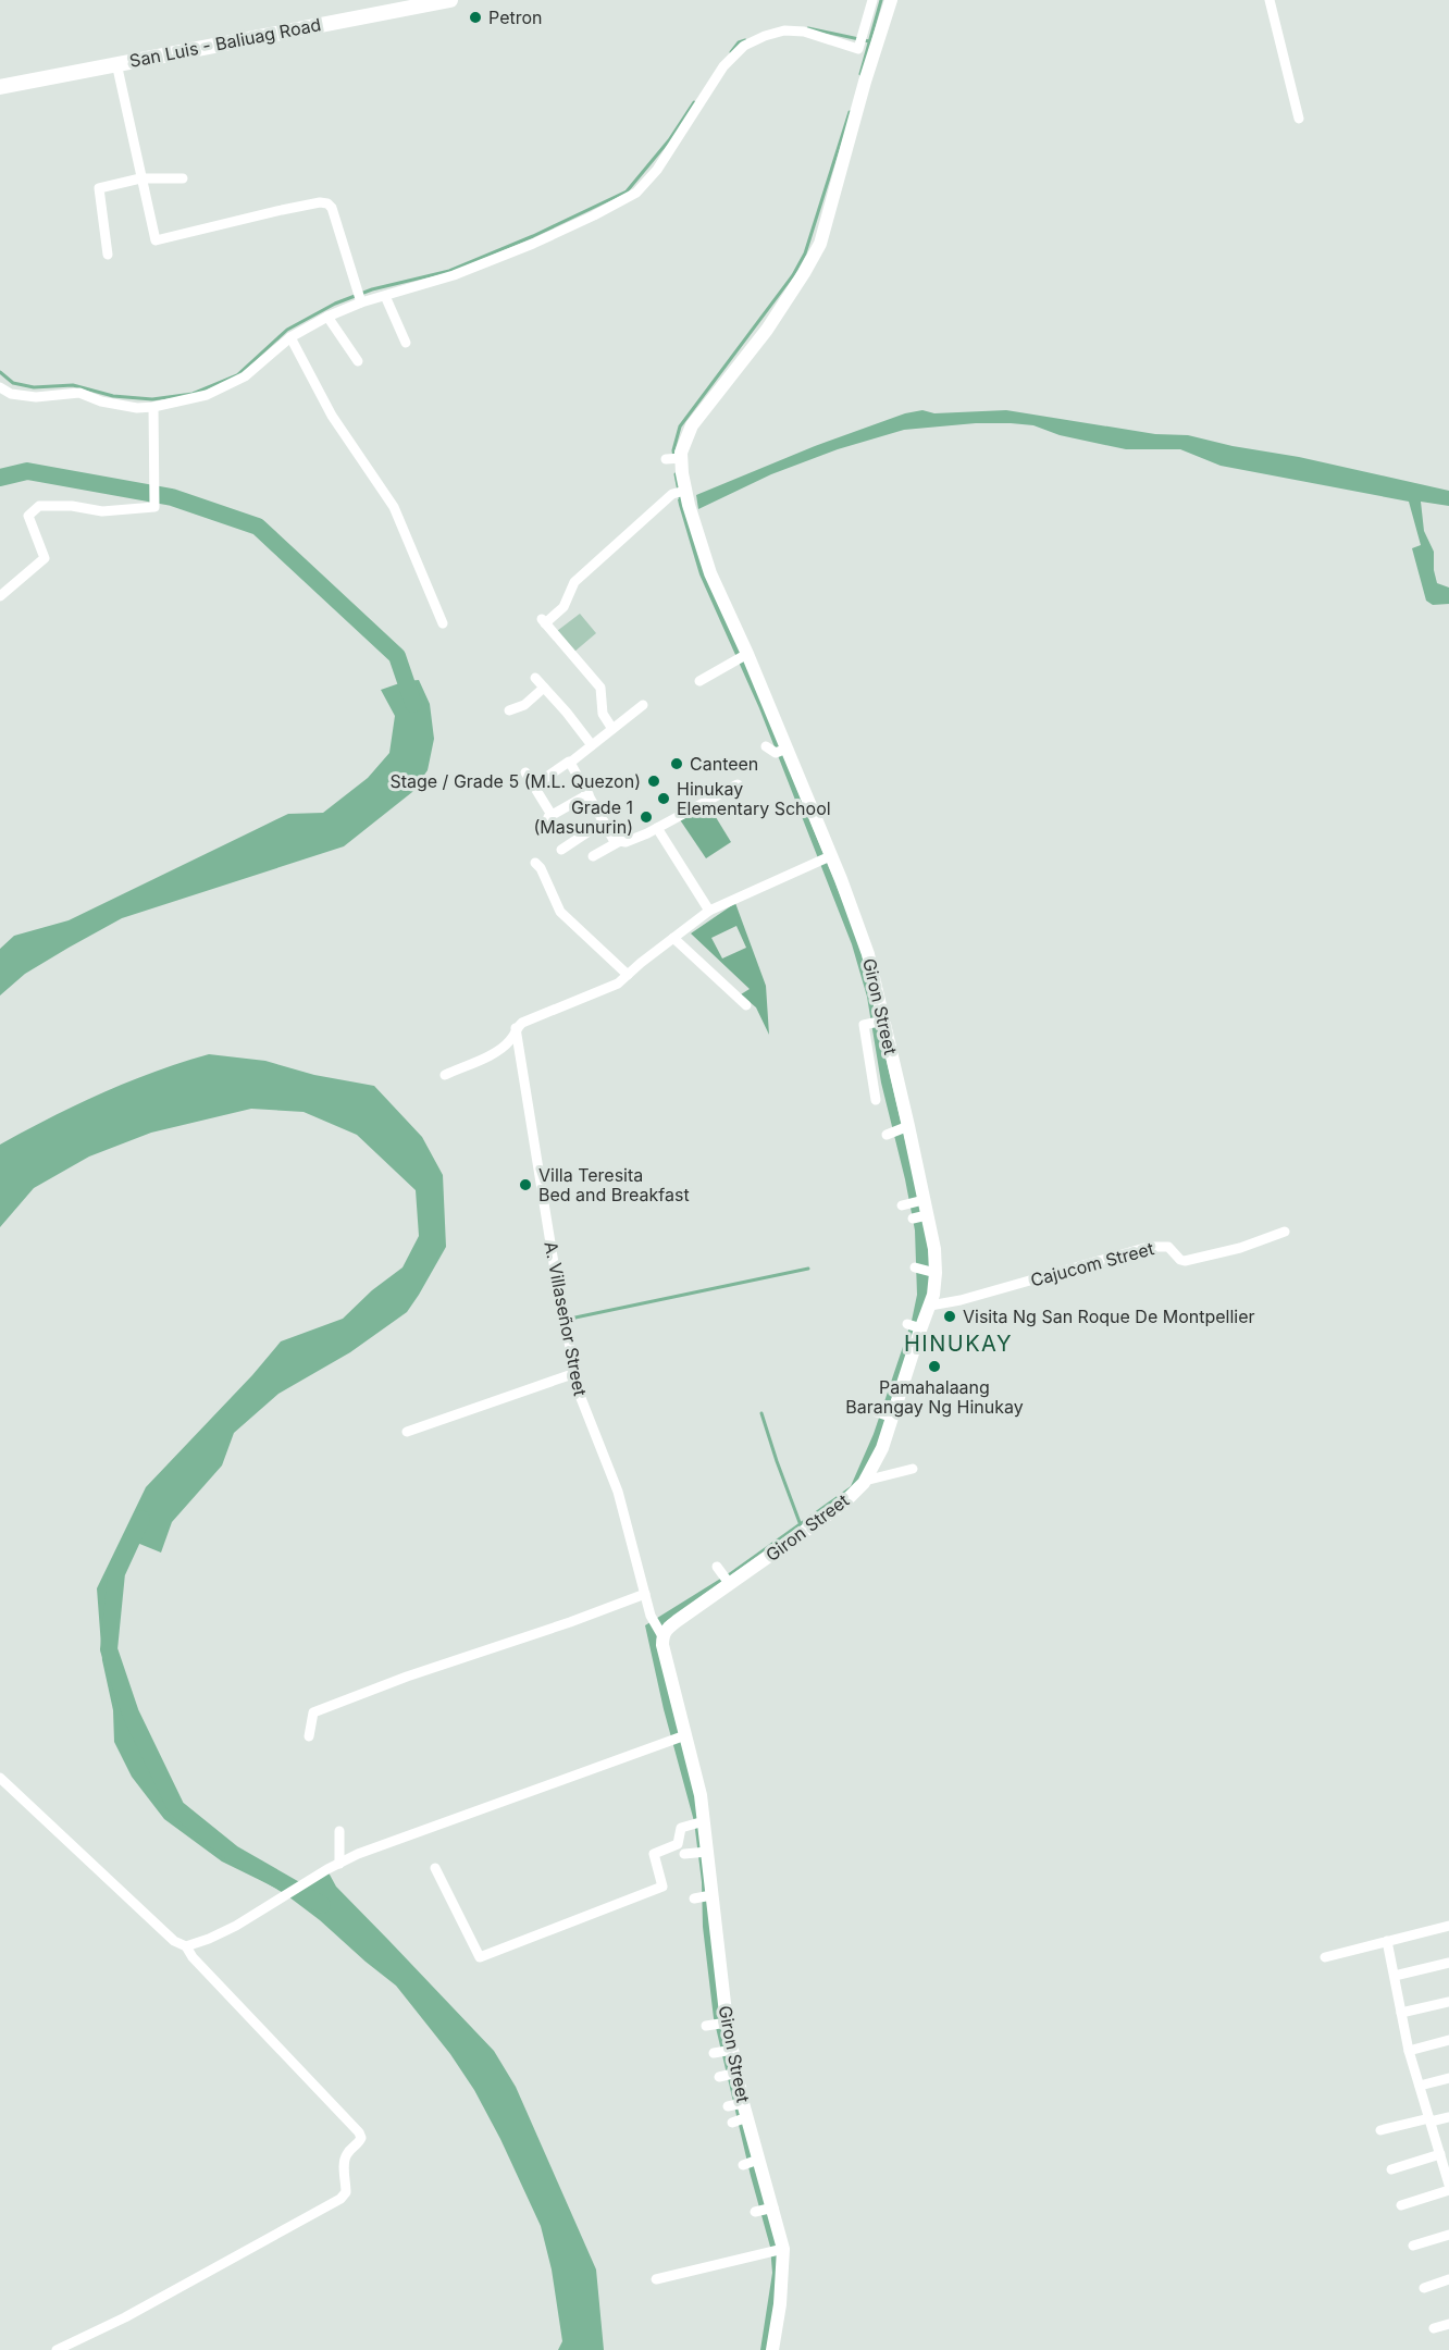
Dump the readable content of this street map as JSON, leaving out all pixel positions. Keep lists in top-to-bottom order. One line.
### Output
{"streets":{"main road":["San Luis - Baliuag Road"],"street":["Giron Street","Cajucom Street","A. Villaseñor Street"]},"crossings":[["Giron Street","Cajucom Street"],["Giron Street","A. Villaseñor Street"]],"districts":["HINUKAY"],"places":["Petron","Canteen","Stage / Grade 5 (M.L. Quezon)","Hinukay Elementary School","Grade 1 (Masunurin)","Villa Teresita Bed and Breakfast","Visita Ng San Roque De Montpellier","Pamahalaang Barangay Ng Hinukay"]}
